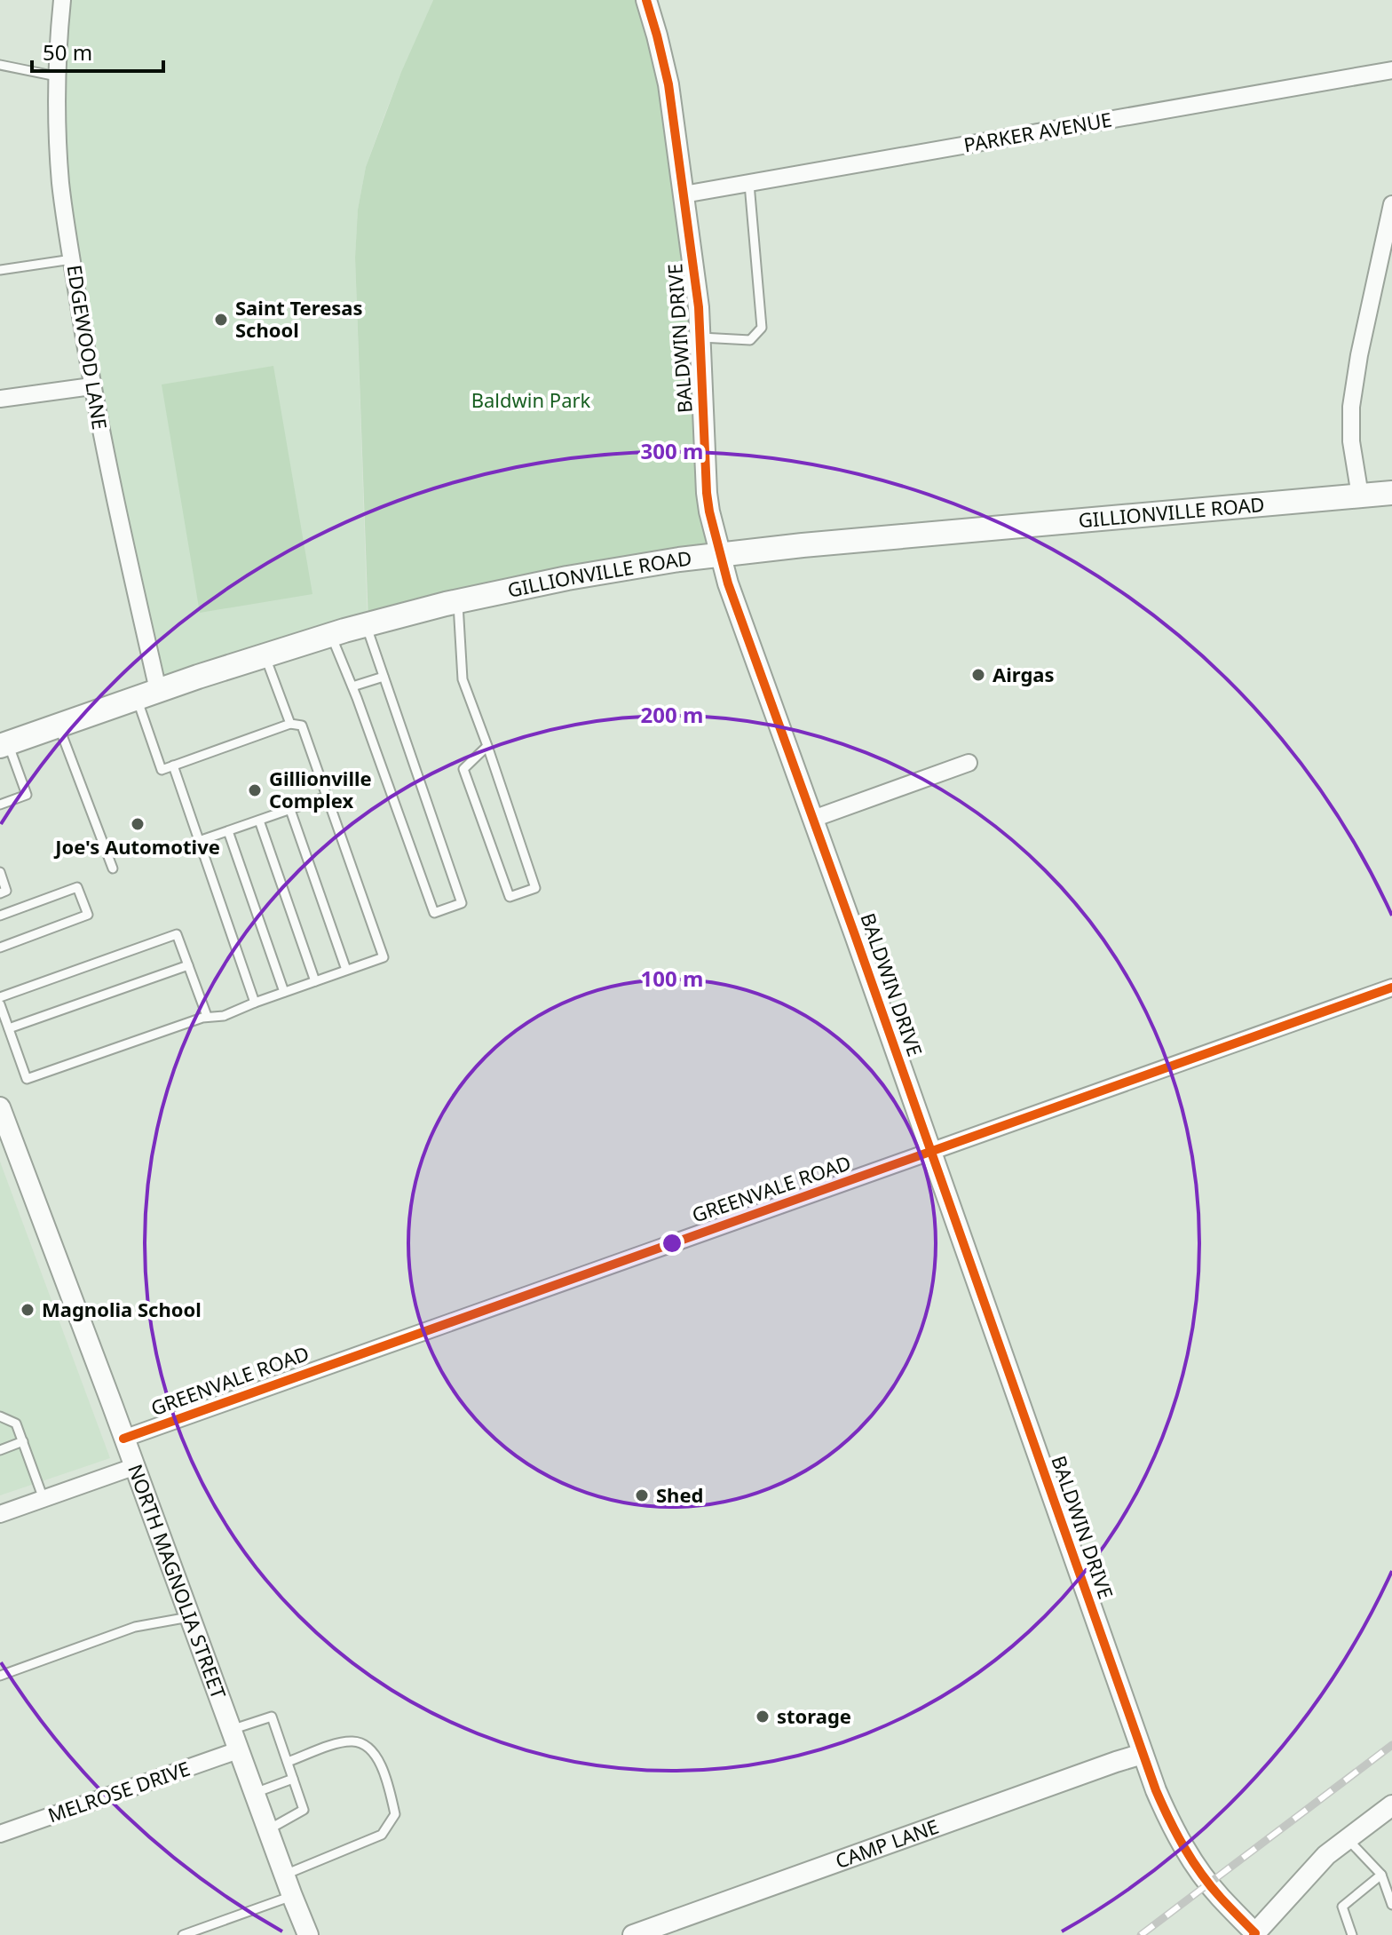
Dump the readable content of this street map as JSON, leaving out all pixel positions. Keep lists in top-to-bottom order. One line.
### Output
{"streets":{"main road":["GILLIONVILLE ROAD"],"street":["PARKER AVENUE","BALDWIN DRIVE","EDGEWOOD LANE","GREENVALE ROAD","NORTH MAGNOLIA STREET","MELROSE DRIVE","CAMP LANE"]},"crossings":[["PARKER AVENUE","BALDWIN DRIVE"],["BALDWIN DRIVE","GILLIONVILLE ROAD"],["BALDWIN DRIVE","GREENVALE ROAD"],["BALDWIN DRIVE","CAMP LANE"],["EDGEWOOD LANE","GILLIONVILLE ROAD"],["GREENVALE ROAD","NORTH MAGNOLIA STREET"],["NORTH MAGNOLIA STREET","MELROSE DRIVE"]],"parks":["Baldwin Park"],"places":["Saint Teresas School","Airgas","Gillionville Complex","Joe's Automotive","Magnolia School","Shed","storage"],"scale_bar":"50 m","rings":["300 m","200 m","100 m"]}
